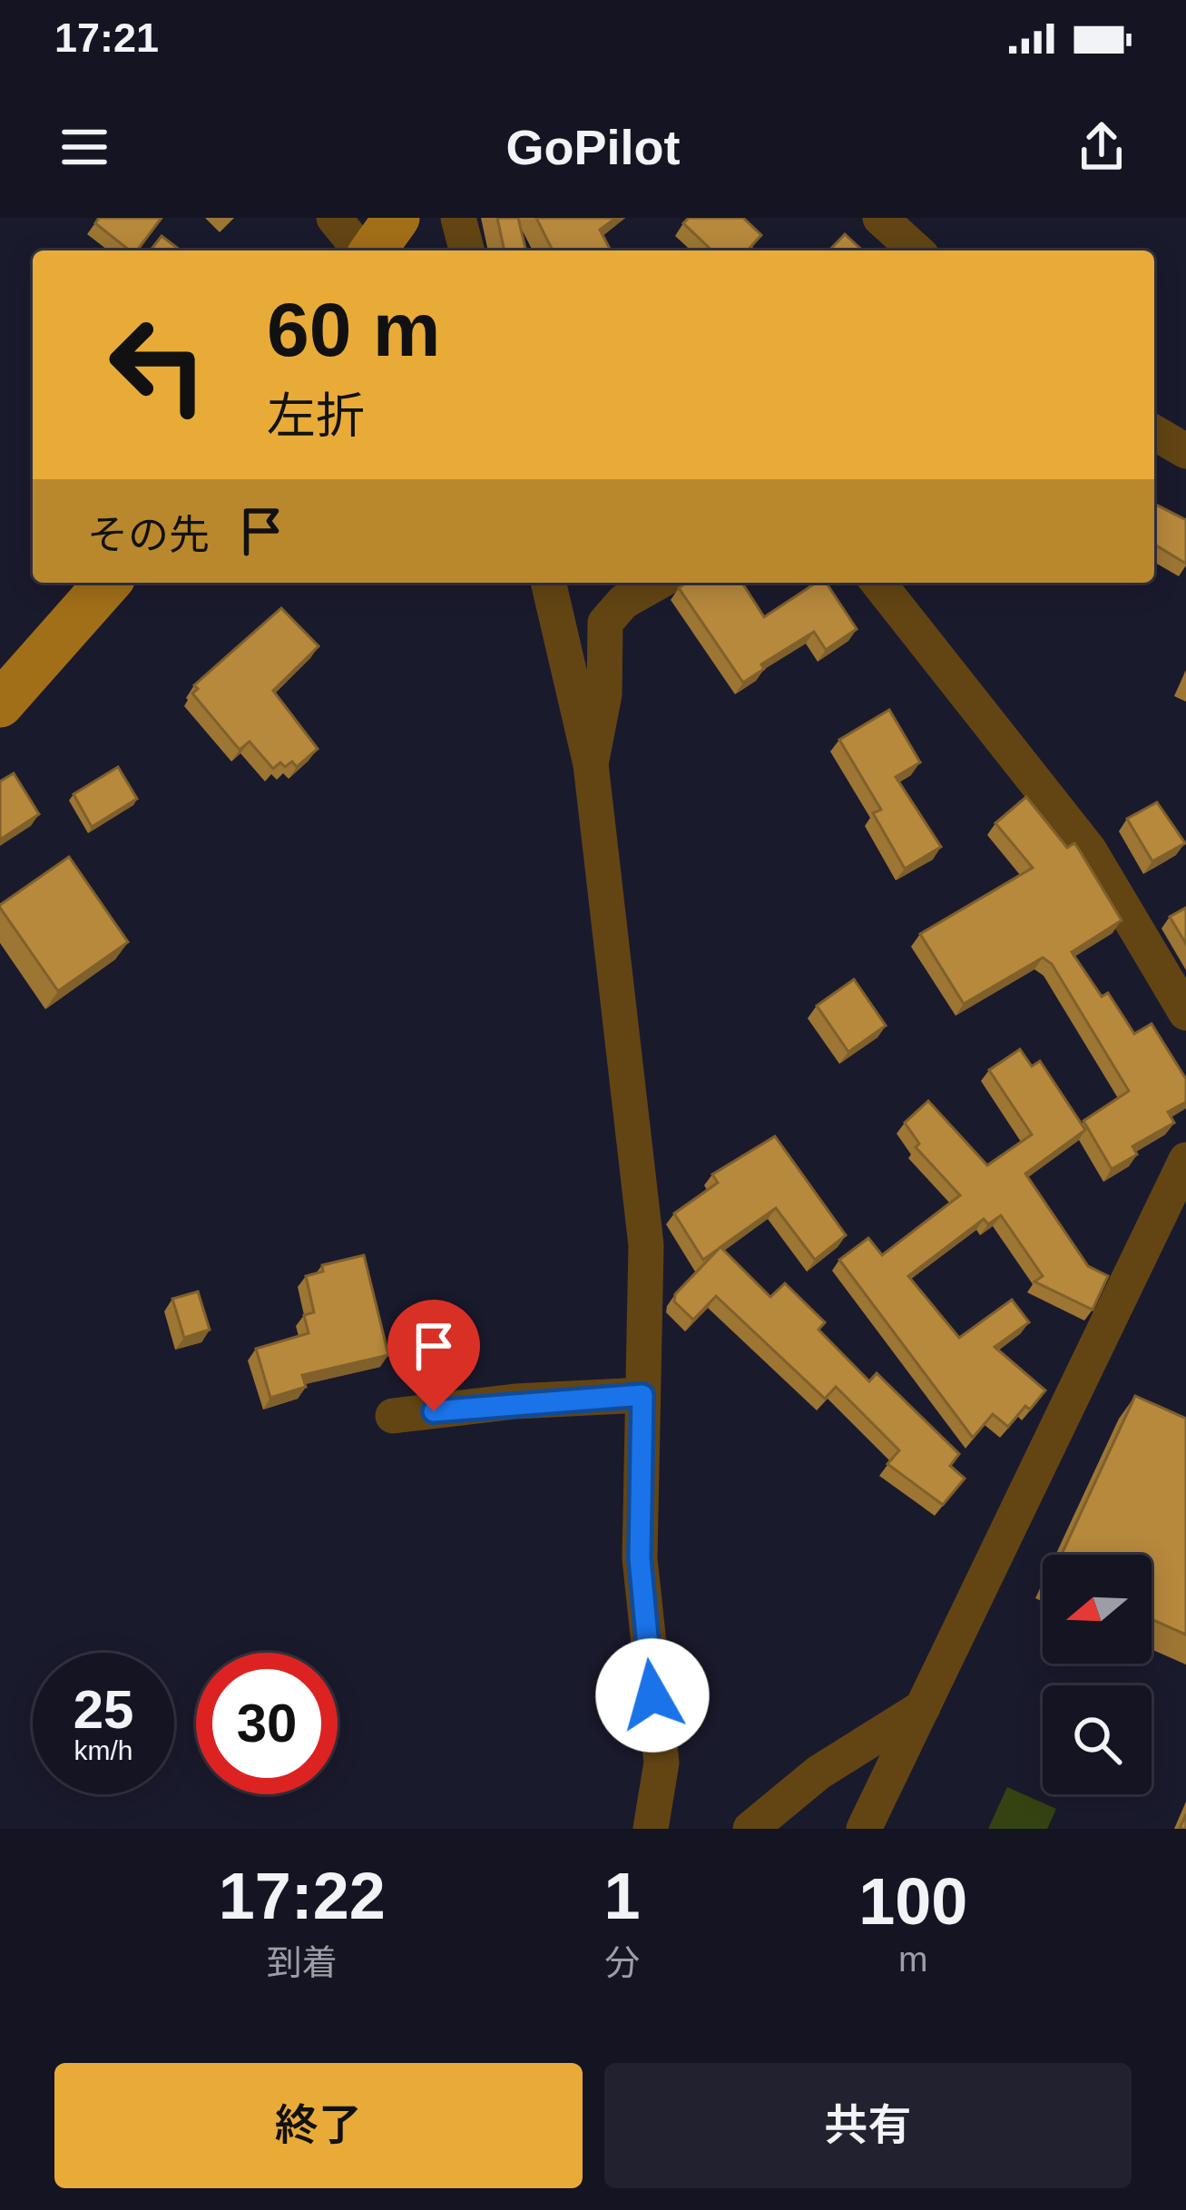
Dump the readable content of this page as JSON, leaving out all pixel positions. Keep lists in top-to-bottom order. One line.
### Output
{"north":"left","page":{"status":"17:21","header":"GoPilot","turn":["60 m","左折"],"then":"その先","speed":"25 km/h","limit":"30","eta":["17:22","到着","1","分","100","m"],"buttons":["終了","共有"]}}
